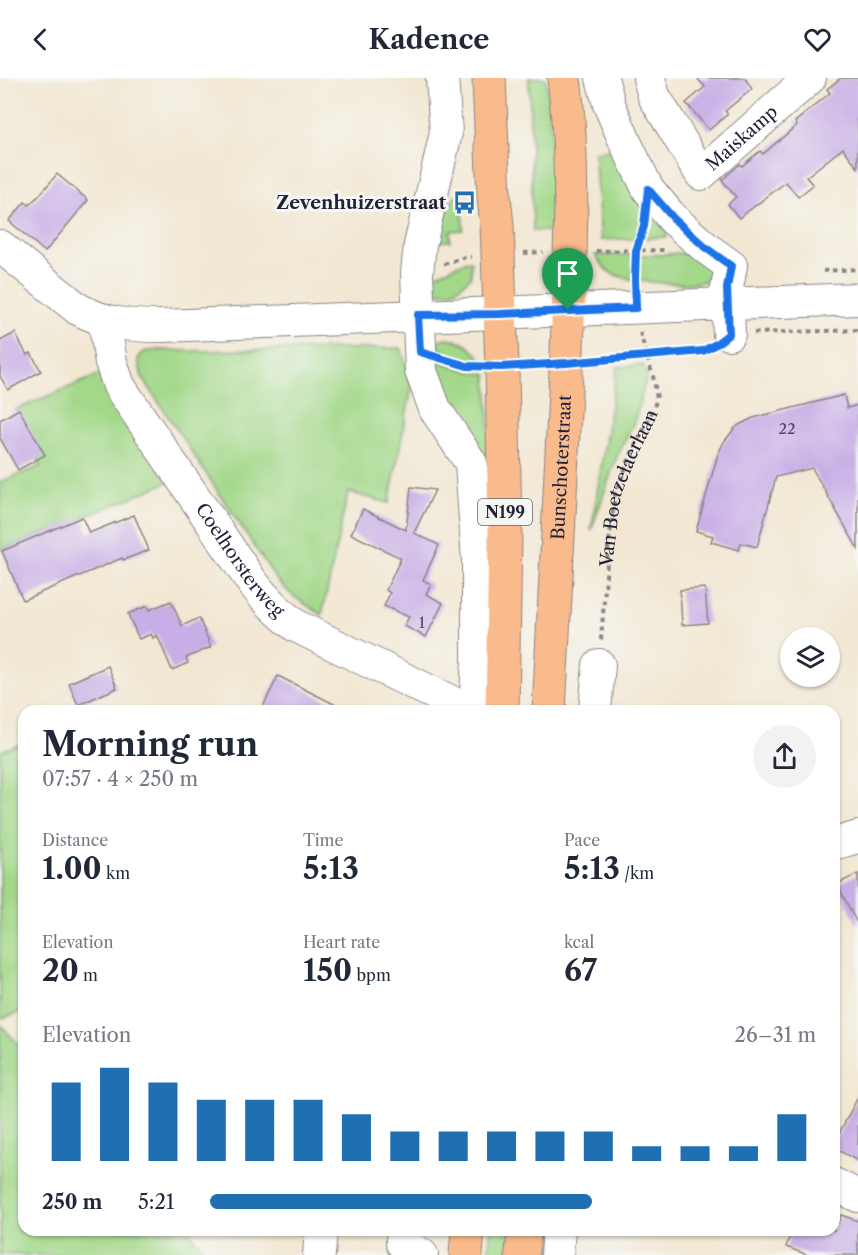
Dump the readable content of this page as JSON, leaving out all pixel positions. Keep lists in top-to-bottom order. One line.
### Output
{"streets":{"main road":["Bunschoterstraat","N199"],"street":["Maiskamp","Coelhorsterweg"],"path":["Van Boetzelaerlaan"]},"places":{"bus stop":["Zevenhuizerstraat"]},"house_numbers":["22","1"],"page":{"header":"Kadence","heading":["Morning run","07:57 · 4 × 250 m"],"stats":[["Distance","1.00 km"],["Time","5:13"],["Pace","5:13 /km"],["Elevation","20 m"],["Heart rate","150 bpm"],["kcal","67"]],"chart":["Elevation","26–31 m"],"list":[{"name":"250 m","note":"5:21"}]}}
